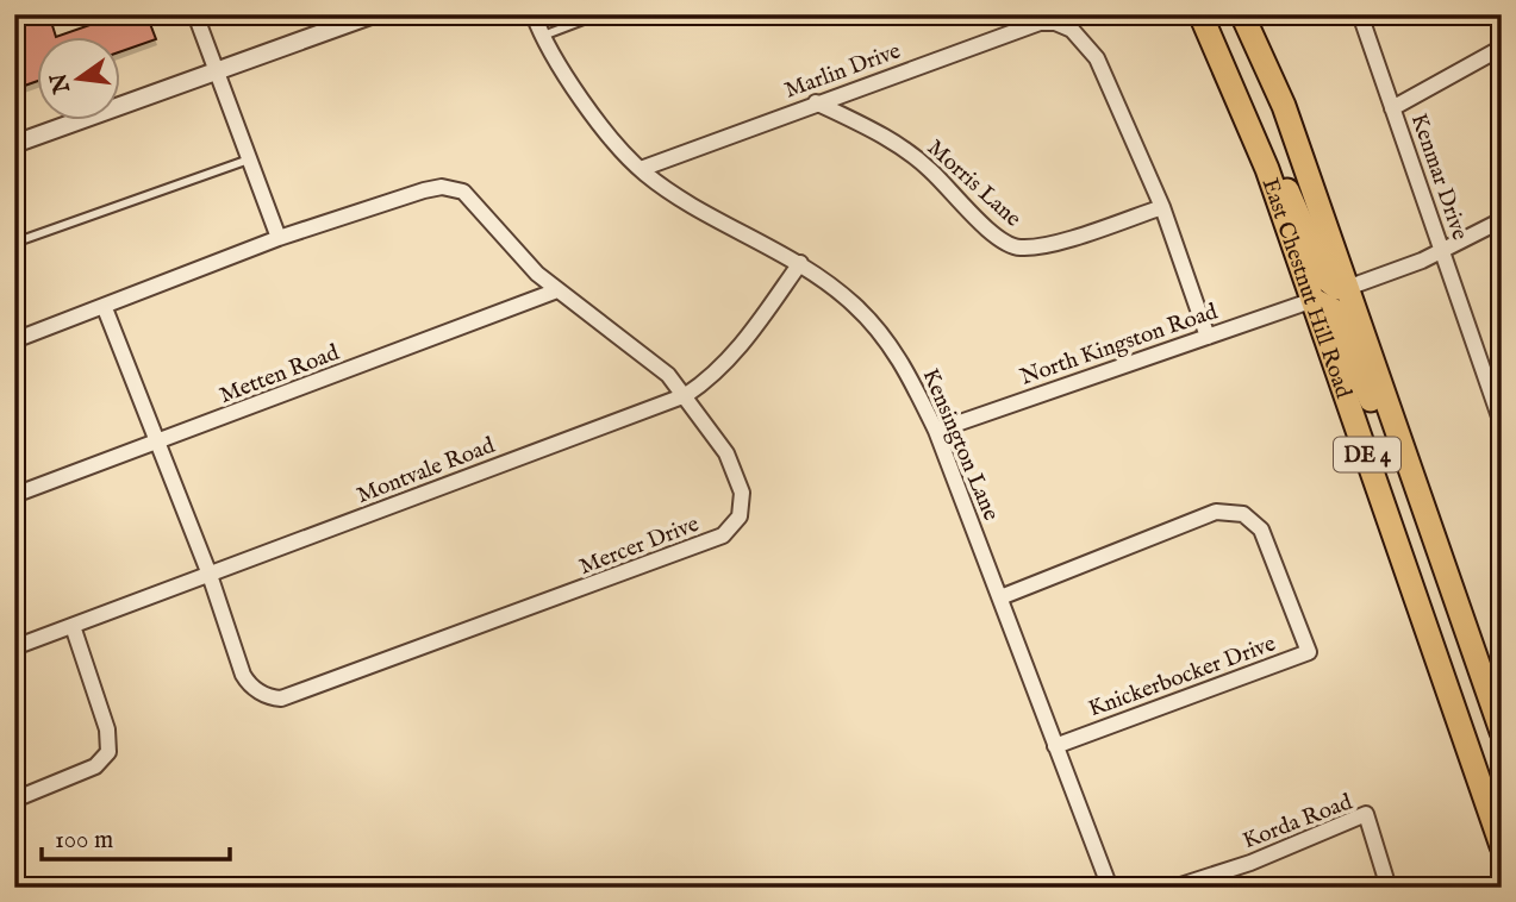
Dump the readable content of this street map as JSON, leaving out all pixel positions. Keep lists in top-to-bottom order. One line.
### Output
{"streets":{"main road":["East Chestnut Hill Road","DE 4"],"street":["Marlin Drive","Kenmar Drive","Morris Lane","North Kingston Road","Metten Road","Kensington Lane","Montvale Road","Mercer Drive","Knickerbocker Drive","Korda Road"]},"crossings":[["Marlin Drive","Morris Lane"],["Marlin Drive","North Kingston Road"],["Marlin Drive","Kensington Lane"],["East Chestnut Hill Road","North Kingston Road"],["North Kingston Road","Kensington Lane"],["Metten Road","Mercer Drive"],["Kensington Lane","Montvale Road"],["Kensington Lane","Knickerbocker Drive"],["Montvale Road","Mercer Drive"]],"scale_bar":"100 m","north":"left"}
